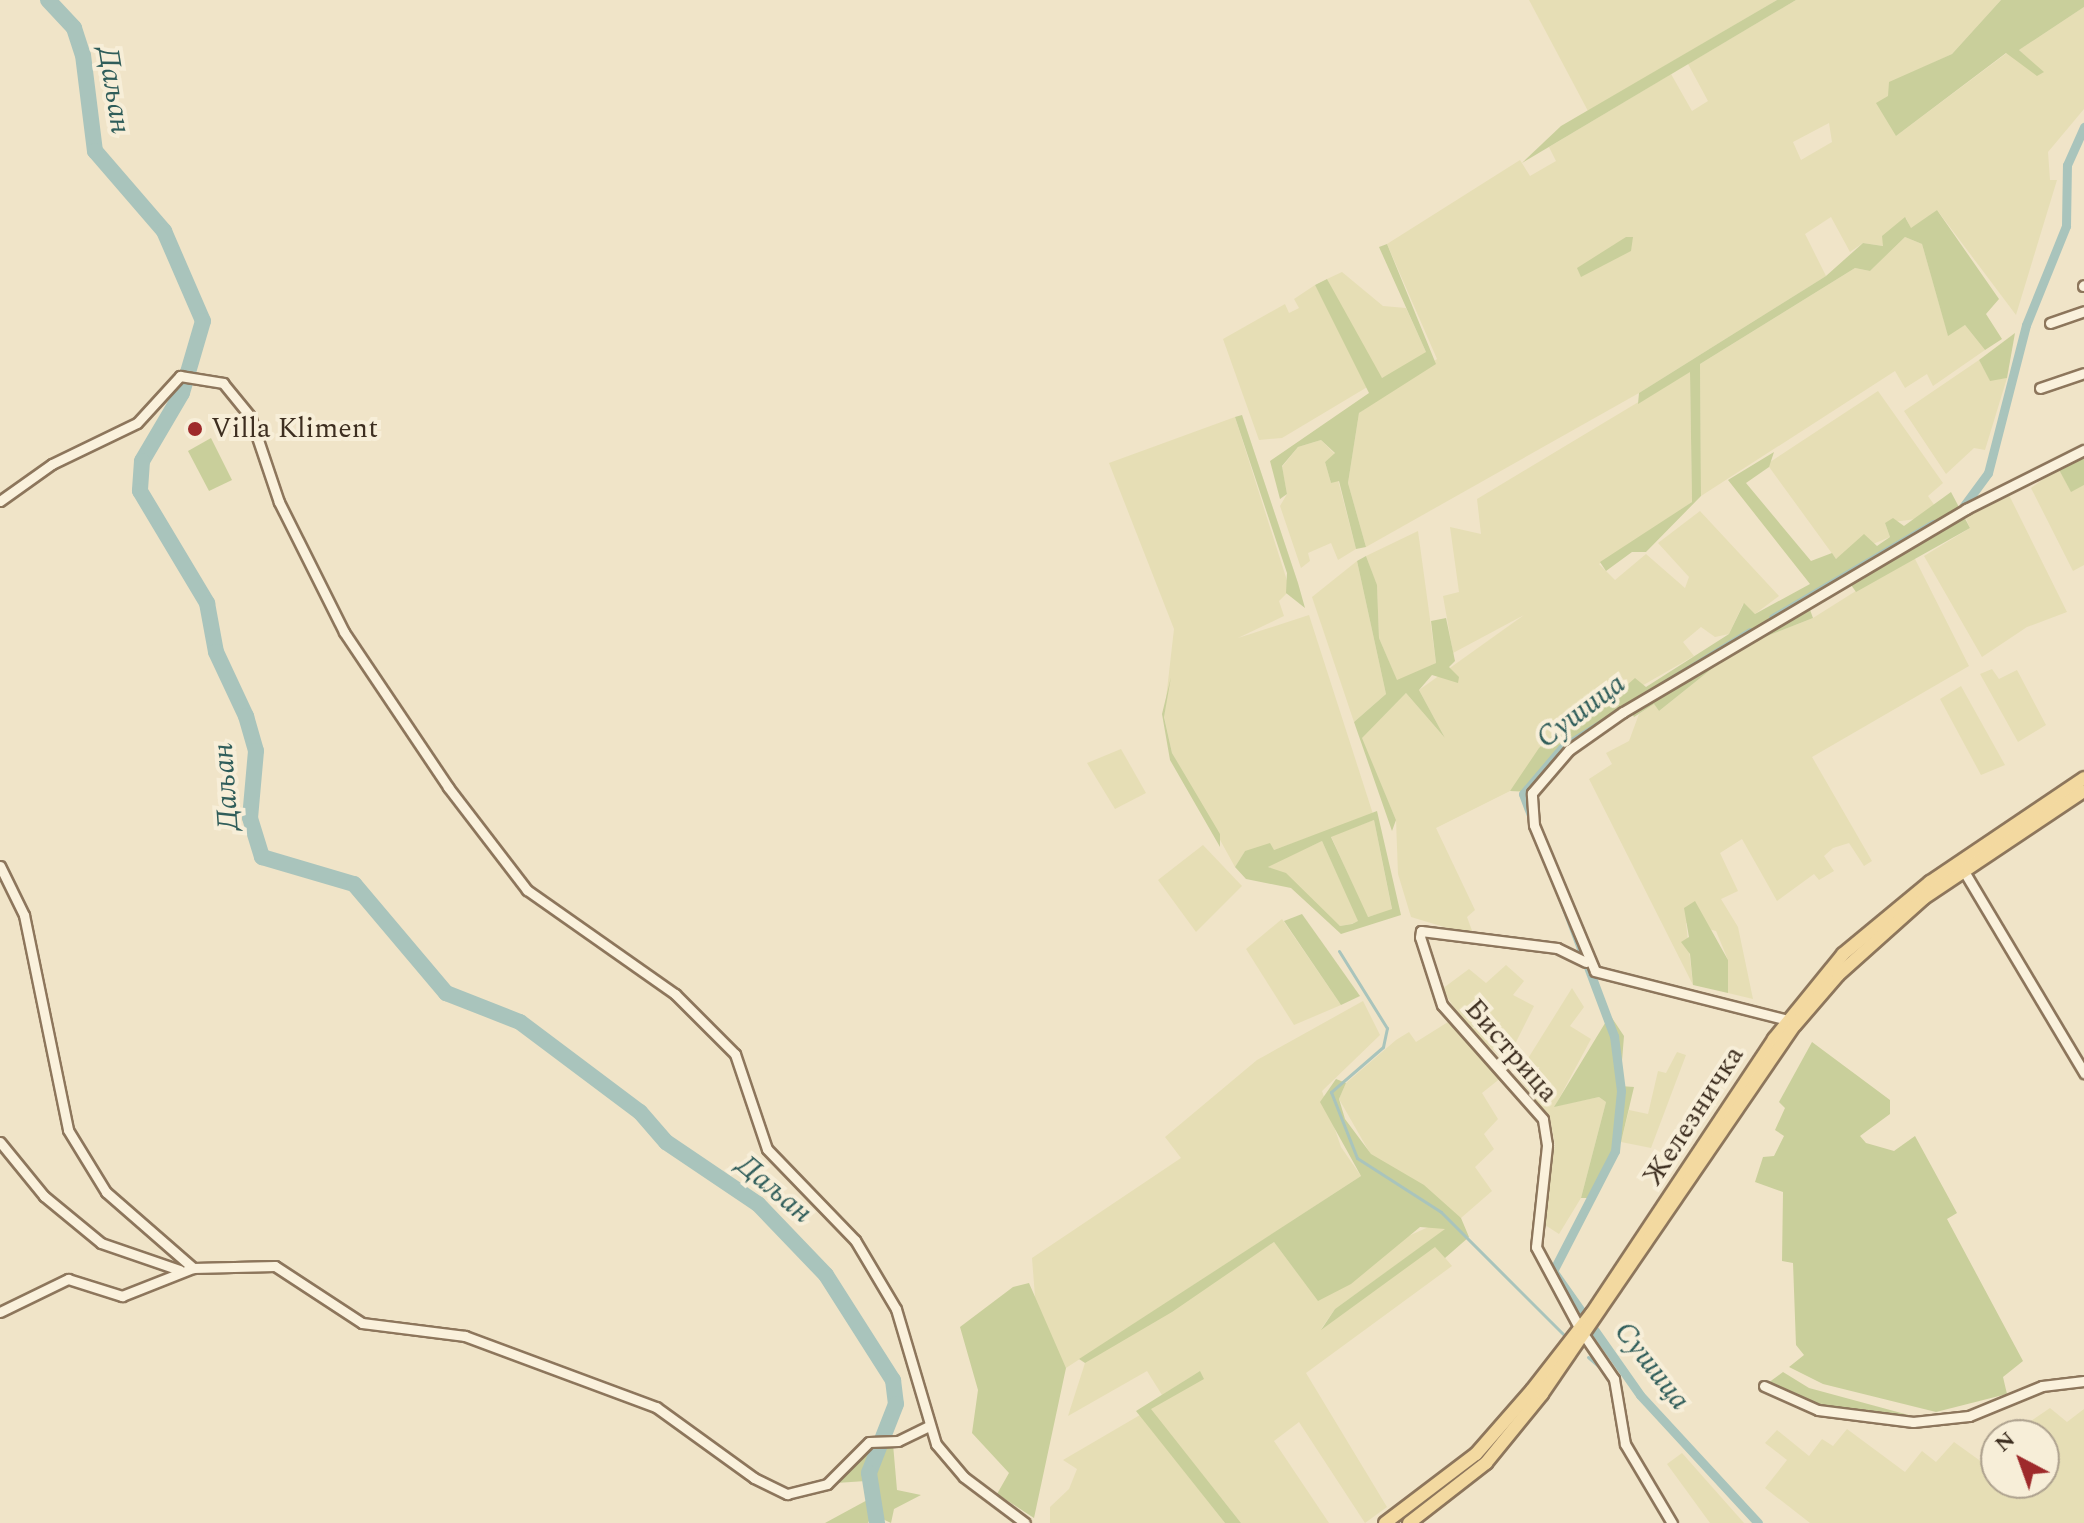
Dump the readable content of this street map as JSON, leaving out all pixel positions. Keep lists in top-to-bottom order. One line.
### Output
{"streets":{"main road":["Железничка"],"street":["Бистрица"]},"crossings":[["Бистрица","Железничка"]],"water":["Даљан","Сушица"],"places":["Villa Kliment"],"north":"top left"}
